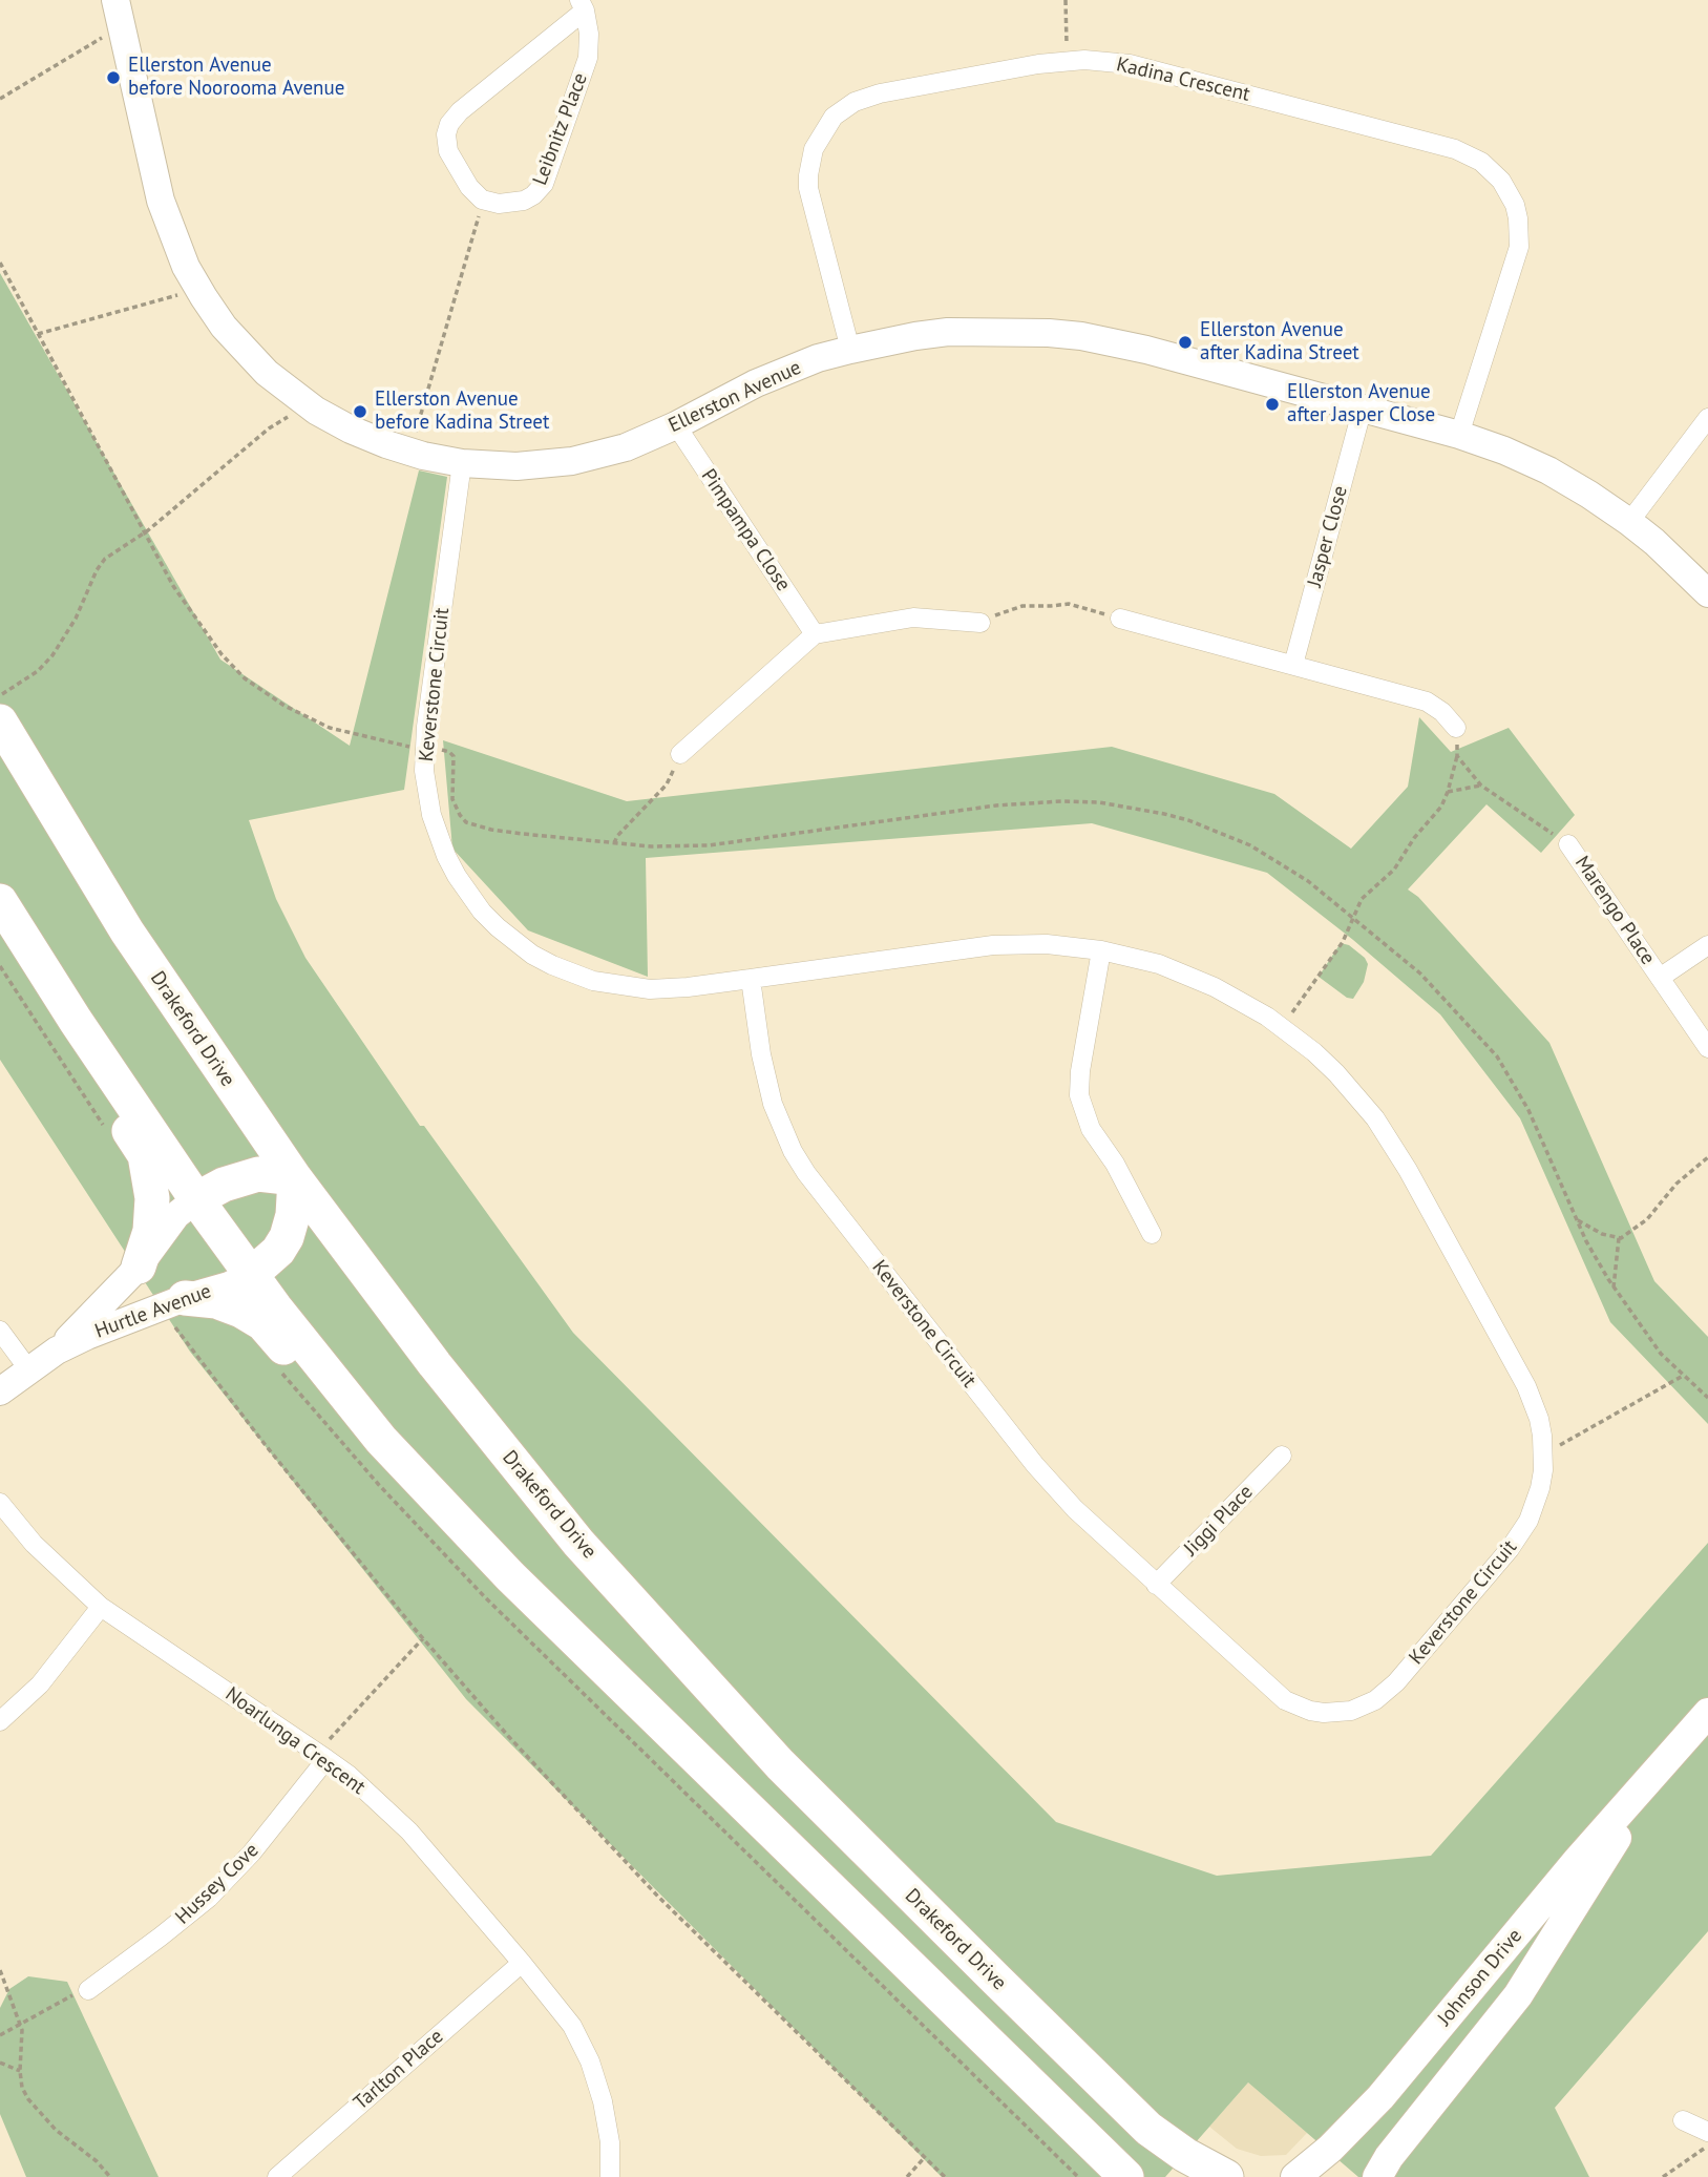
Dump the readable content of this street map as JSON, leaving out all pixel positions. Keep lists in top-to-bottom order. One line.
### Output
{"streets":{"highway":["Drakeford Drive"],"main road":["Johnson Drive"],"street":["Kadina Crescent","Leibnitz Place","Ellerston Avenue","Pimpampa Close","Jasper Close","Keverstone Circuit","Marengo Place","Hurtle Avenue","Jiggi Place","Noarlunga Crescent","Hussey Cove","Tarlton Place"]},"crossings":[["Kadina Crescent","Ellerston Avenue"],["Ellerston Avenue","Pimpampa Close"],["Ellerston Avenue","Jasper Close"],["Ellerston Avenue","Keverstone Circuit"],["Keverstone Circuit","Jiggi Place"],["Noarlunga Crescent","Hussey Cove"],["Noarlunga Crescent","Tarlton Place"]],"places":["Ellerston Avenue before Noorooma Avenue","Ellerston Avenue after Kadina Street","Ellerston Avenue after Jasper Close","Ellerston Avenue before Kadina Street"]}
